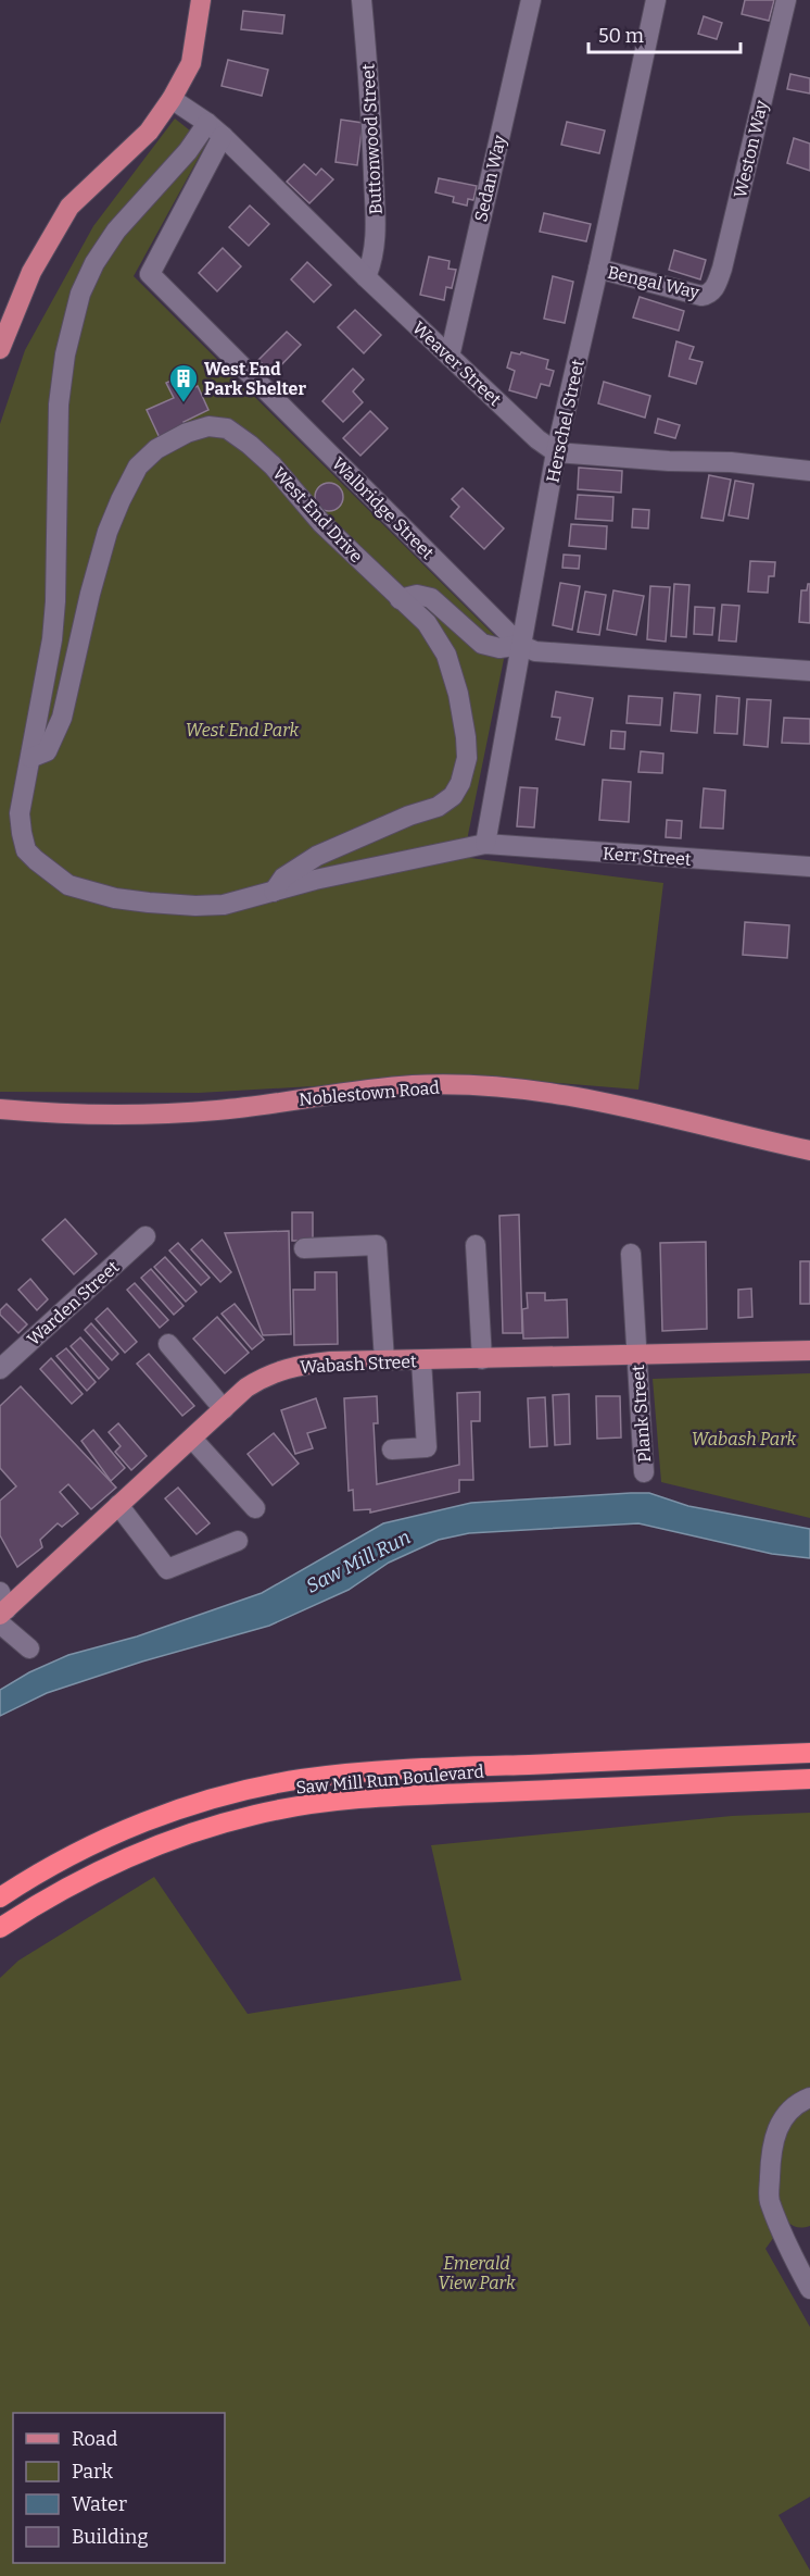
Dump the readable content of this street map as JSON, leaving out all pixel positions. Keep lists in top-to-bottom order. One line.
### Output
{"streets":{"highway":["Saw Mill Run Boulevard"],"main road":["Noblestown Road","Wabash Street"],"street":["Buttonwood Street","Weston Way","Sedan Way","Bengal Way","Weaver Street","Herschel Street","Walbridge Street","West End Drive","Kerr Street","Warden Street","Plank Street"]},"crossings":[["Buttonwood Street","Weaver Street"],["Weston Way","Bengal Way"],["Sedan Way","Weaver Street"],["Bengal Way","Herschel Street"],["Weaver Street","Herschel Street"],["Weaver Street","Walbridge Street"],["Herschel Street","Walbridge Street"],["Herschel Street","Kerr Street"],["Wabash Street","Plank Street"]],"water":["Saw Mill Run"],"parks":["West End Park","Wabash Park","Emerald View Park"],"places":{"building":["West End Park Shelter"]},"legend":["Road","Park","Water","Building"],"scale_bar":"50 m"}
